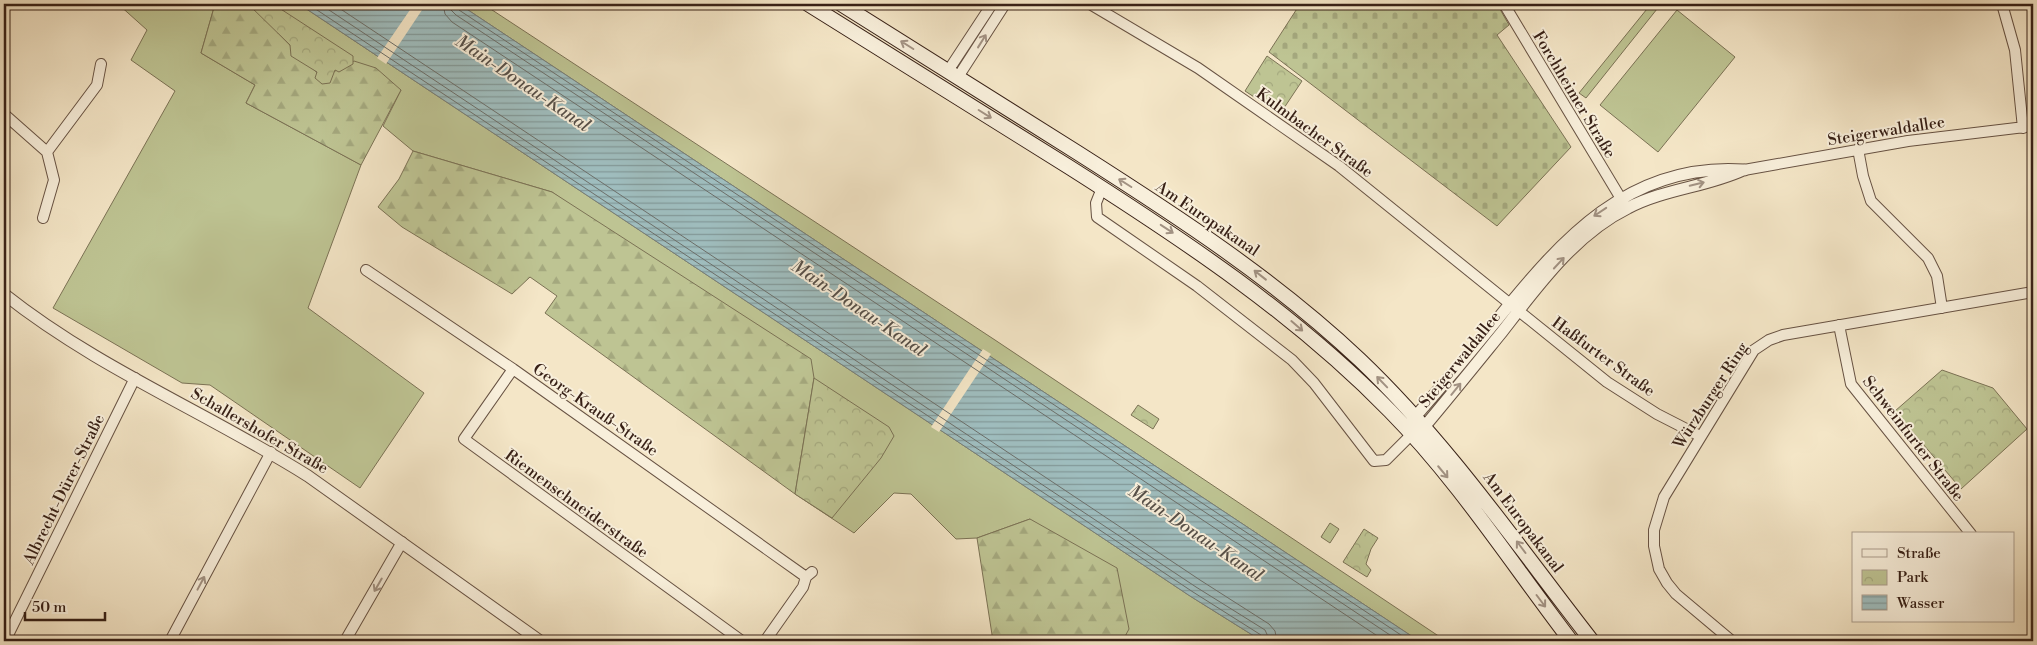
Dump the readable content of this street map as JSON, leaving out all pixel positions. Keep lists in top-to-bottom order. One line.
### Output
{"streets":{"main road":["Am Europakanal"],"street":["Forchheimer Straße","Steigerwaldallee","Kulmbacher Straße","Haßfurter Straße","Würzburger Ring","Georg-Krauß-Straße","Schallershofer Straße","Schweinfurter Straße","Albrecht-Dürer-Straße","Riemenschneiderstraße"]},"crossings":[["Forchheimer Straße","Steigerwaldallee"],["Steigerwaldallee","Kulmbacher Straße"],["Steigerwaldallee","Am Europakanal"],["Steigerwaldallee","Haßfurter Straße"],["Kulmbacher Straße","Haßfurter Straße"],["Haßfurter Straße","Würzburger Ring"],["Würzburger Ring","Schweinfurter Straße"],["Georg-Krauß-Straße","Riemenschneiderstraße"],["Schallershofer Straße","Albrecht-Dürer-Straße"]],"water":["Main-Donau-Kanal"],"legend":["Straße","Park","Wasser"],"scale_bar":"50 m"}
